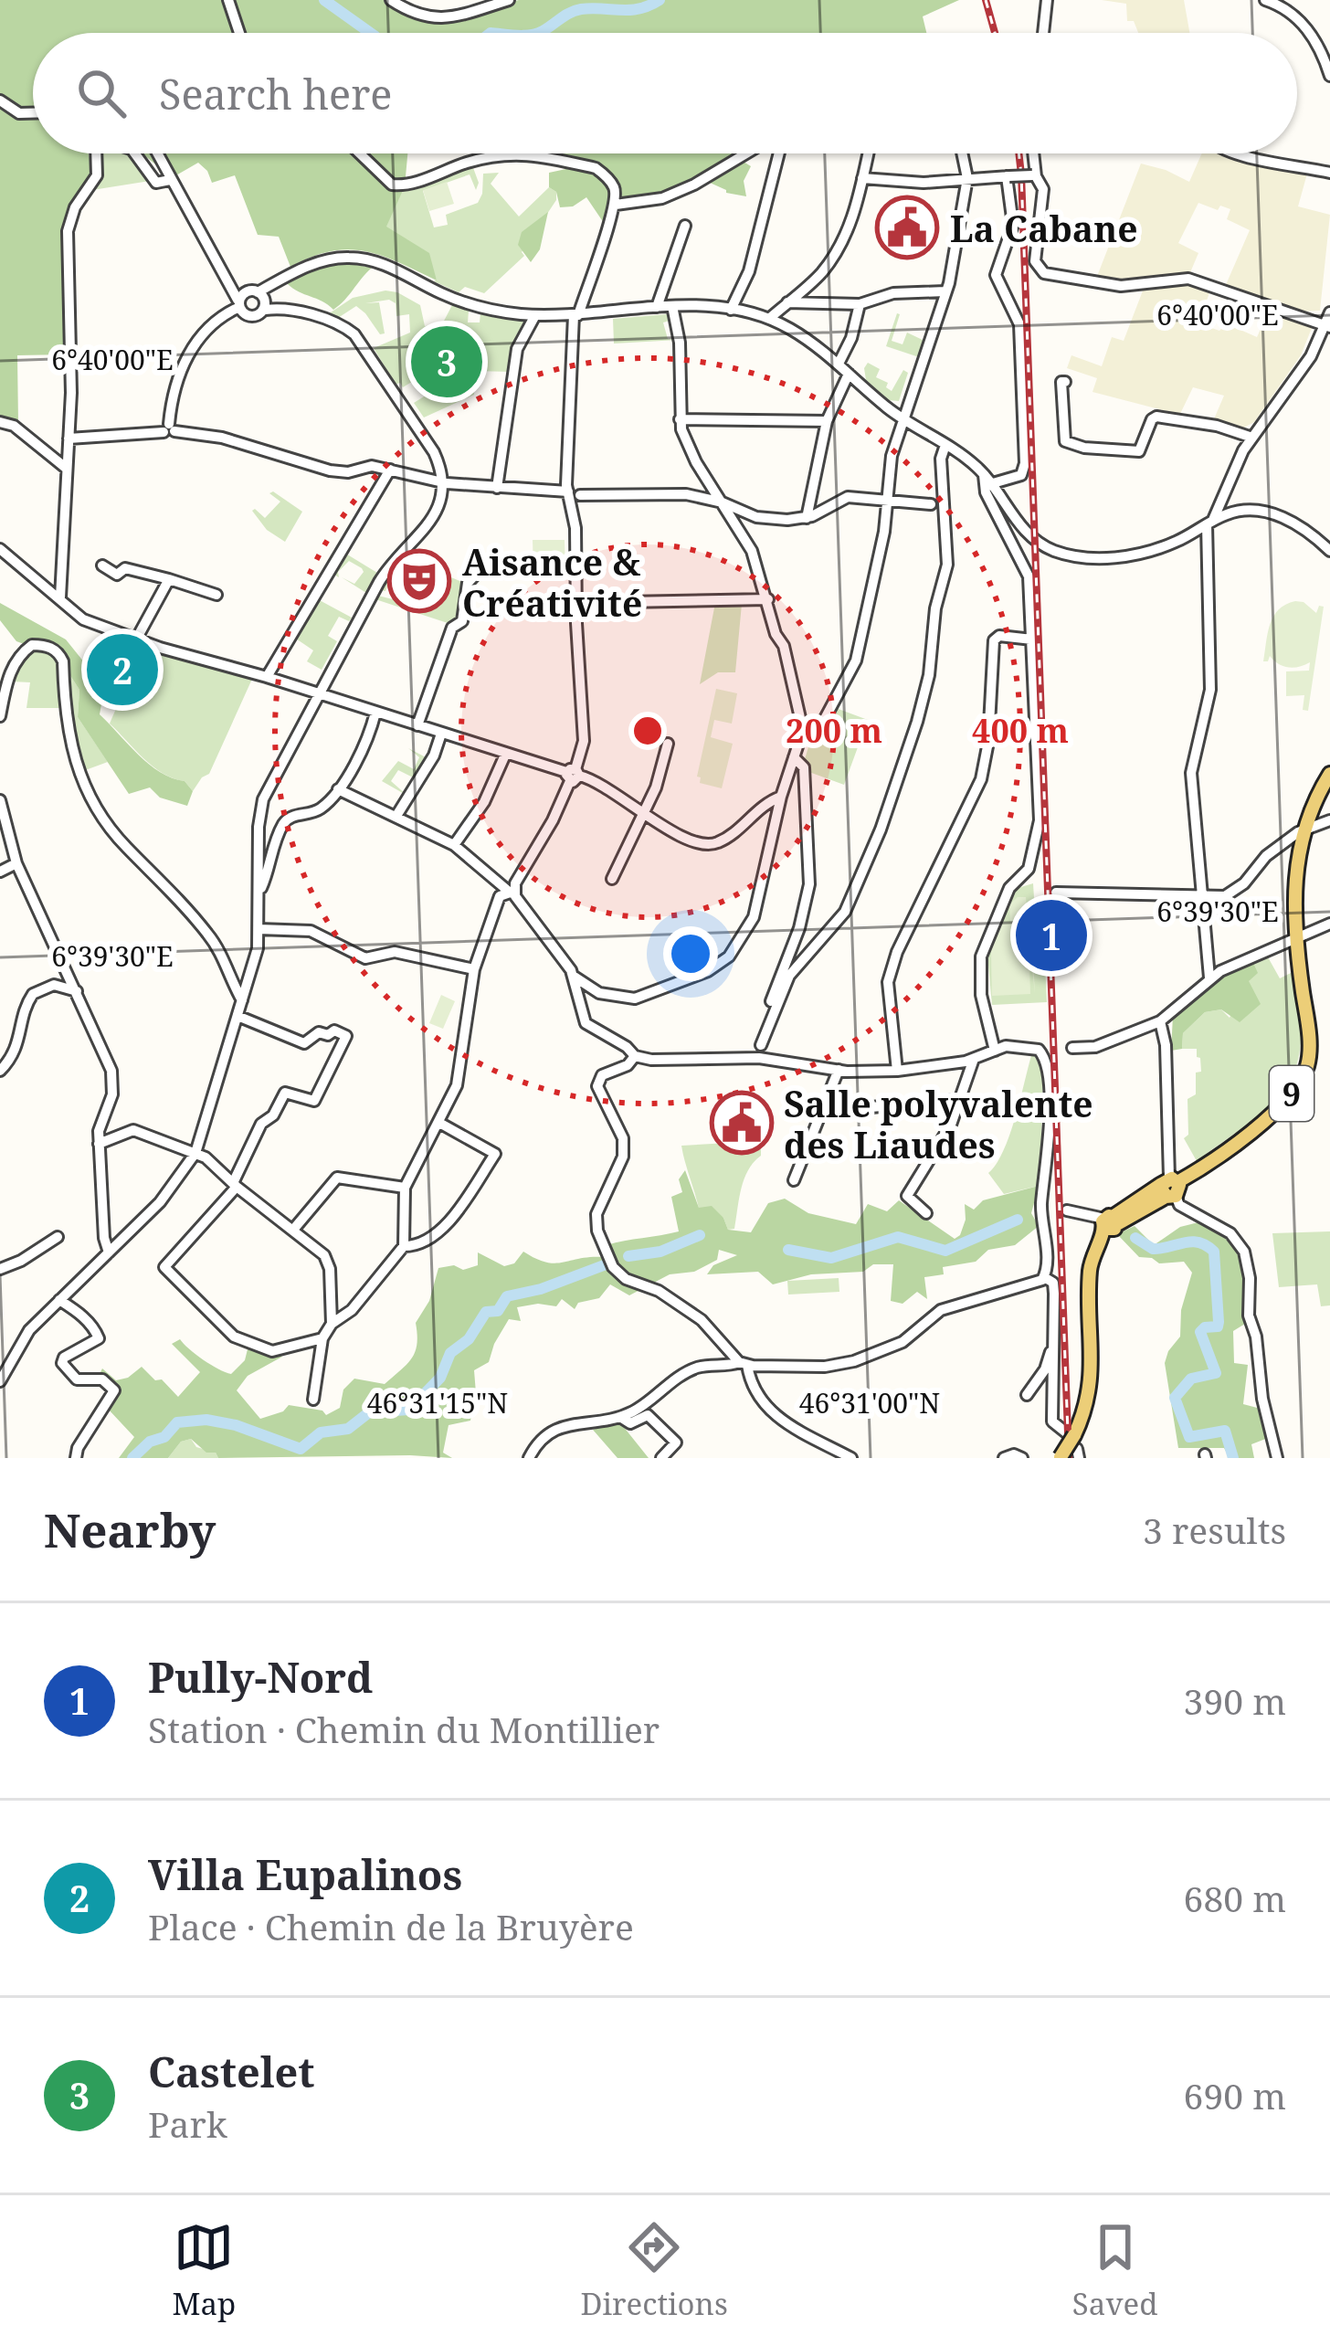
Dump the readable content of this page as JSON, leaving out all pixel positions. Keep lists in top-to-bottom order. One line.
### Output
{"streets":{"main road":["9"]},"places":{"public building":["La Cabane","Salle polyvalente des Liaudes"],"theatre":["Aisance & Créativité"]},"page":{"search":"Search here","pins":["3","2","1"],"heading":["Nearby","3 results"],"list":[{"mark":"1","name":"Pully-Nord","note":"Station · Chemin du Montillier","value":"390 m"},{"mark":"2","name":"Villa Eupalinos","note":"Place · Chemin de la Bruyère","value":"680 m"},{"mark":"3","name":"Castelet","note":"Park","value":"690 m"}],"nav":["Map","Directions","Saved"]},"coordinates":["6°40'00\"E","6°39'30\"E","46°31'15\"N","46°31'00\"N"],"rings":["200 m","400 m"]}
